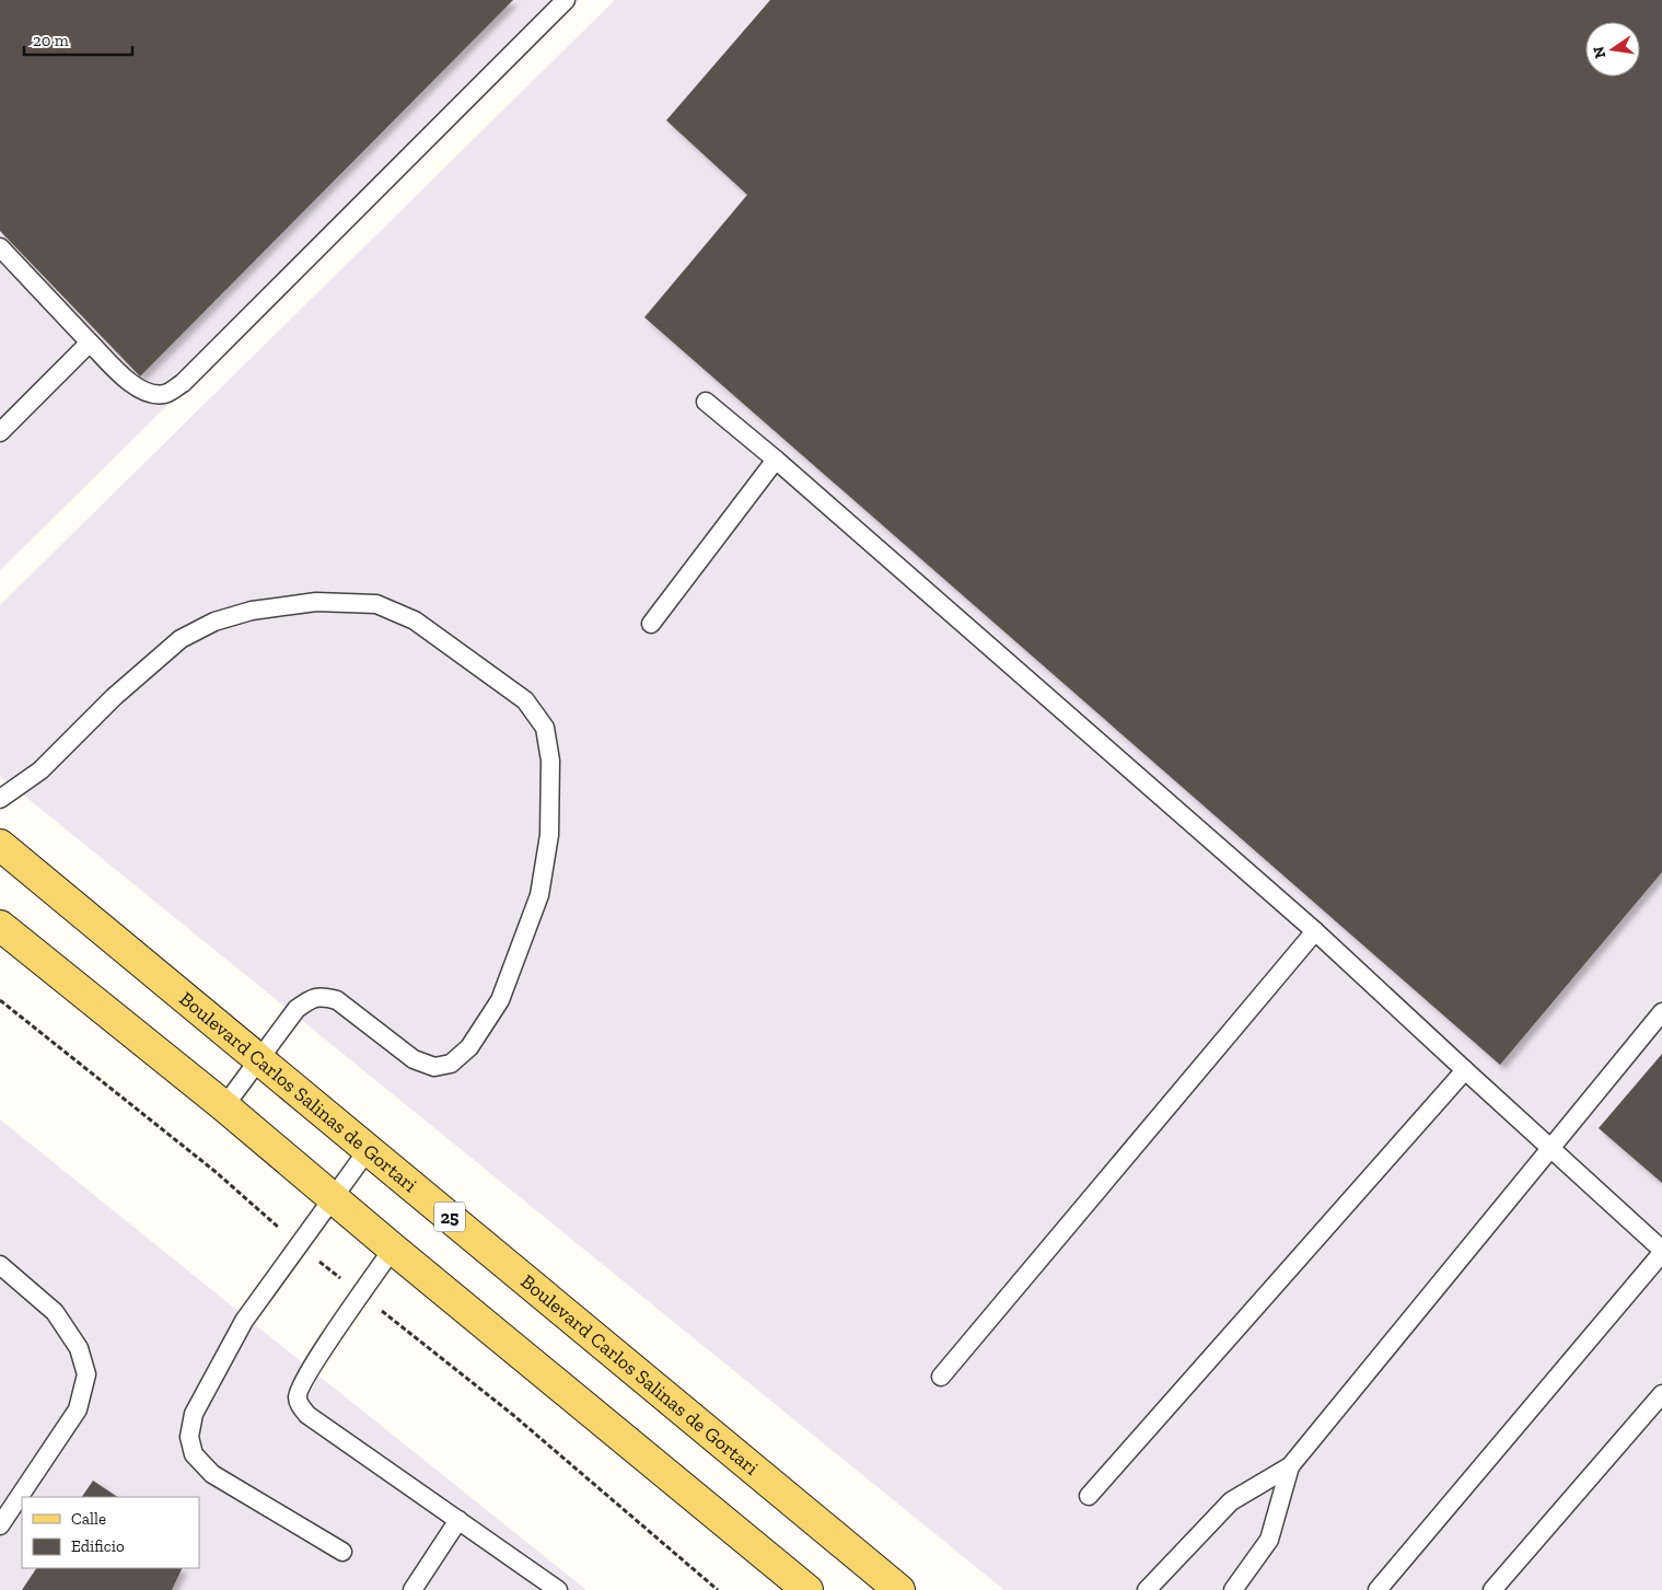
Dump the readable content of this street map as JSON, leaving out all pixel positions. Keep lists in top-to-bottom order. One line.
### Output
{"streets":{"main road":["Boulevard Carlos Salinas de Gortari","25"]},"legend":["Calle","Edificio"],"scale_bar":"20 m","north":"left"}
